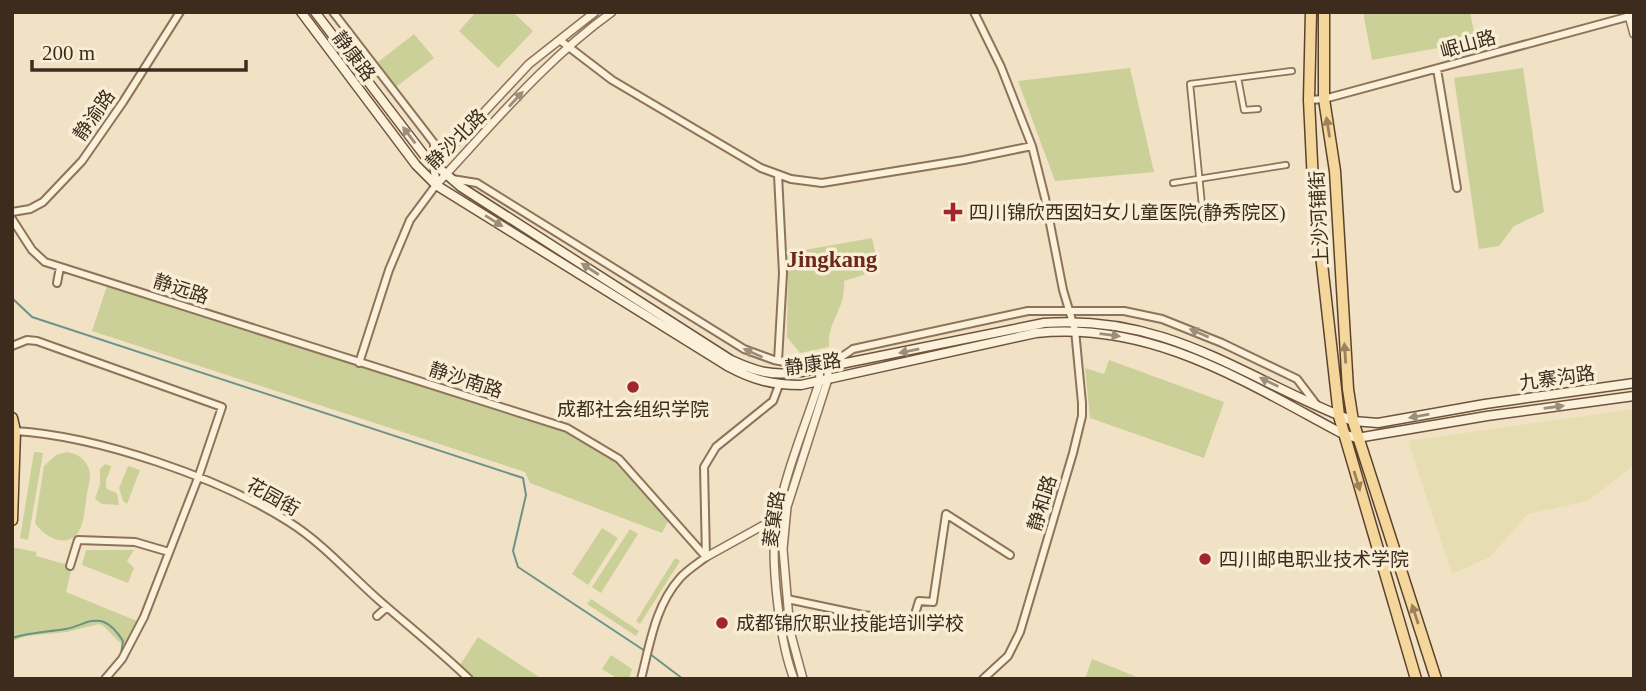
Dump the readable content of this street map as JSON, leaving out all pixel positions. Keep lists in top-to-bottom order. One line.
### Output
{"streets":{"main road":["静康路","上沙河铺街","九寨沟路"],"street":["岷山路","静渝路","静沙北路","静远路","静沙南路","花园街","静和路","菱窠路"]},"crossings":[["岷山路","上沙河铺街"],["静康路","静沙北路"],["静康路","上沙河铺街"],["静康路","九寨沟路"],["静康路","静和路"],["静康路","菱窠路"],["上沙河铺街","九寨沟路"],["静远路","静沙南路"]],"districts":["Jingkang"],"places":{"health":["四川锦欣西囡妇女儿童医院(静秀院区)"],"other":["成都社会组织学院","四川邮电职业技术学院","成都锦欣职业技能培训学校"]},"scale_bar":"200 m"}
